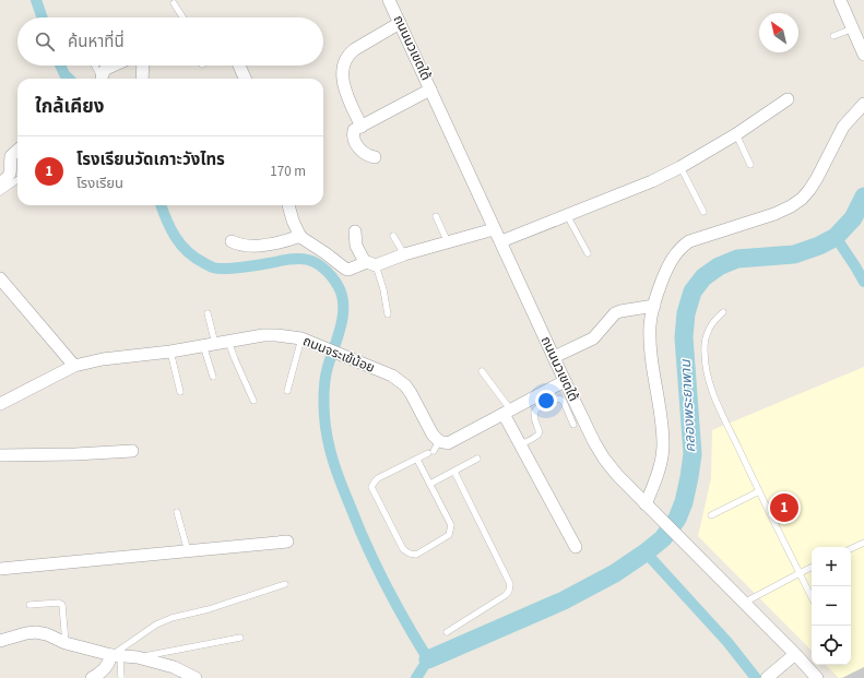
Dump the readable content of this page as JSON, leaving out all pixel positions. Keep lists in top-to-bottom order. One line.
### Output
{"streets":{"street":["ถนนนวเขตใต้","ถนนจระเข้น้อย"]},"water":["คลองพระยาพาน"],"north":"top left","page":{"search":"ค้นหาที่นี่","heading":"ใกล้เคียง","list":[{"mark":"1","name":"โรงเรียนวัดเกาะวังไทร","note":"โรงเรียน","value":"170 m"}],"pins":"1","map_buttons":["+","−"]}}
